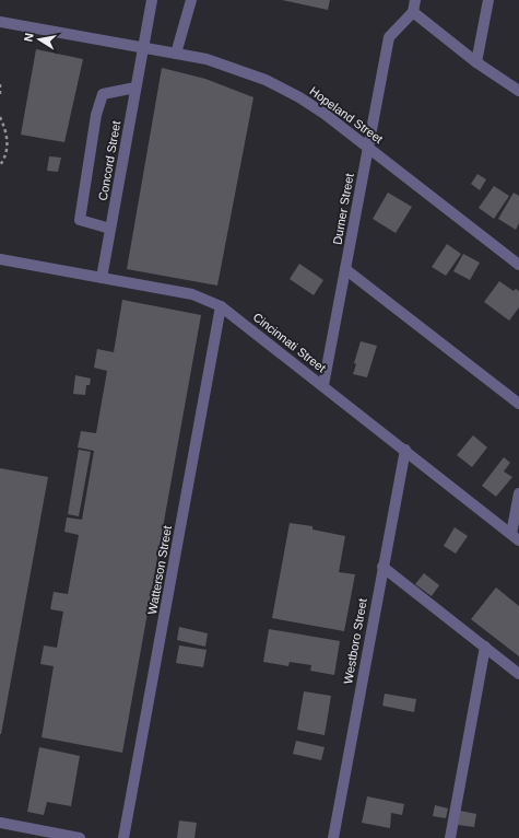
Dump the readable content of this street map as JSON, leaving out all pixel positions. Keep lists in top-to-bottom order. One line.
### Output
{"streets":{"street":["Hopeland Street","Concord Street","Durner Street","Cincinnati Street","Watterson Street","Westboro Street"]},"crossings":[["Hopeland Street","Concord Street"],["Hopeland Street","Durner Street"],["Concord Street","Cincinnati Street"],["Durner Street","Cincinnati Street"],["Cincinnati Street","Watterson Street"],["Cincinnati Street","Westboro Street"]],"north":"left"}
